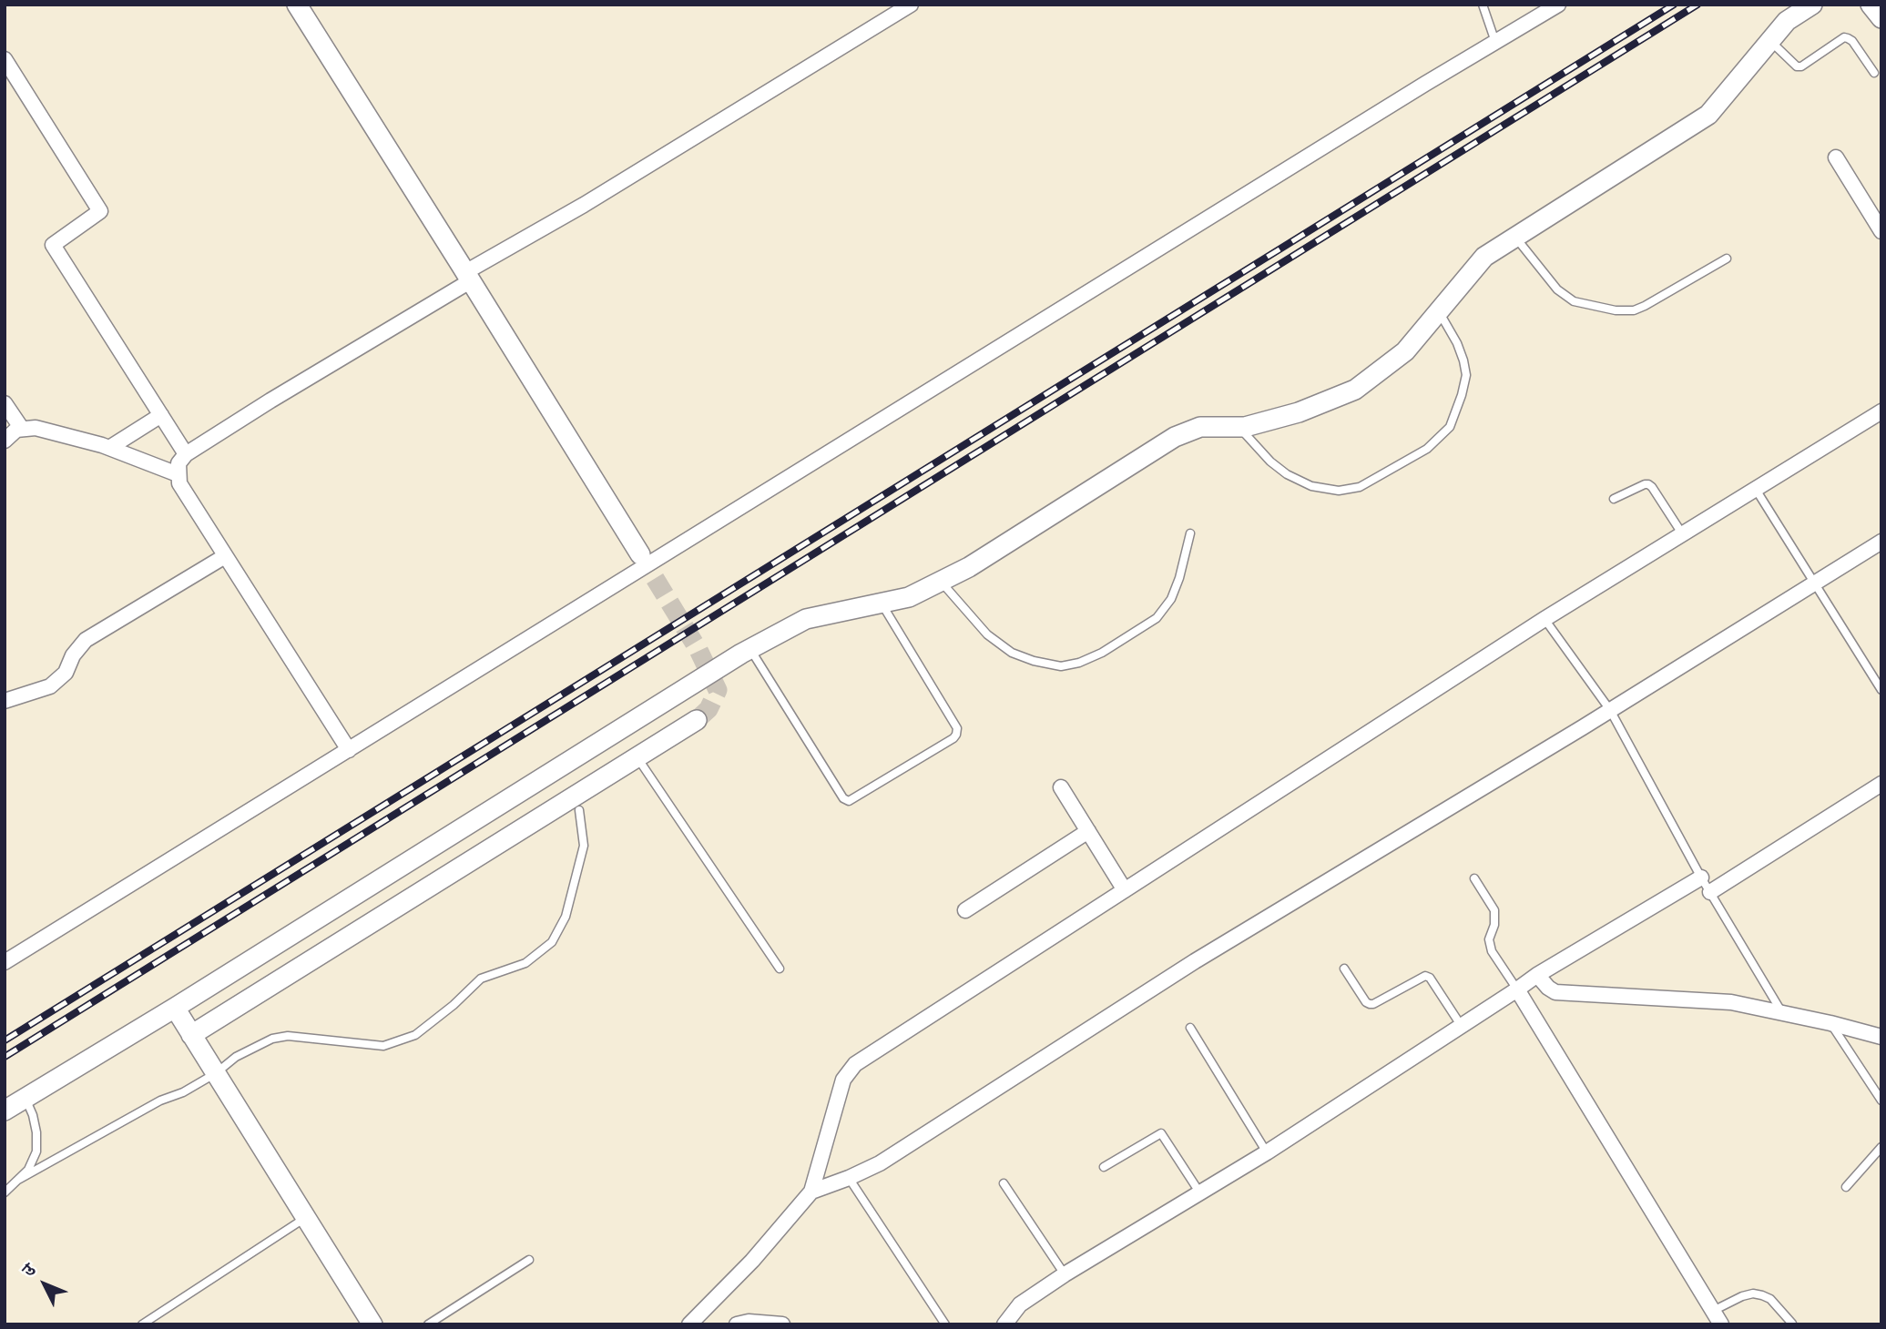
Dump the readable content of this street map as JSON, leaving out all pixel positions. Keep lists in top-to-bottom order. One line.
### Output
{"north":"top left"}
